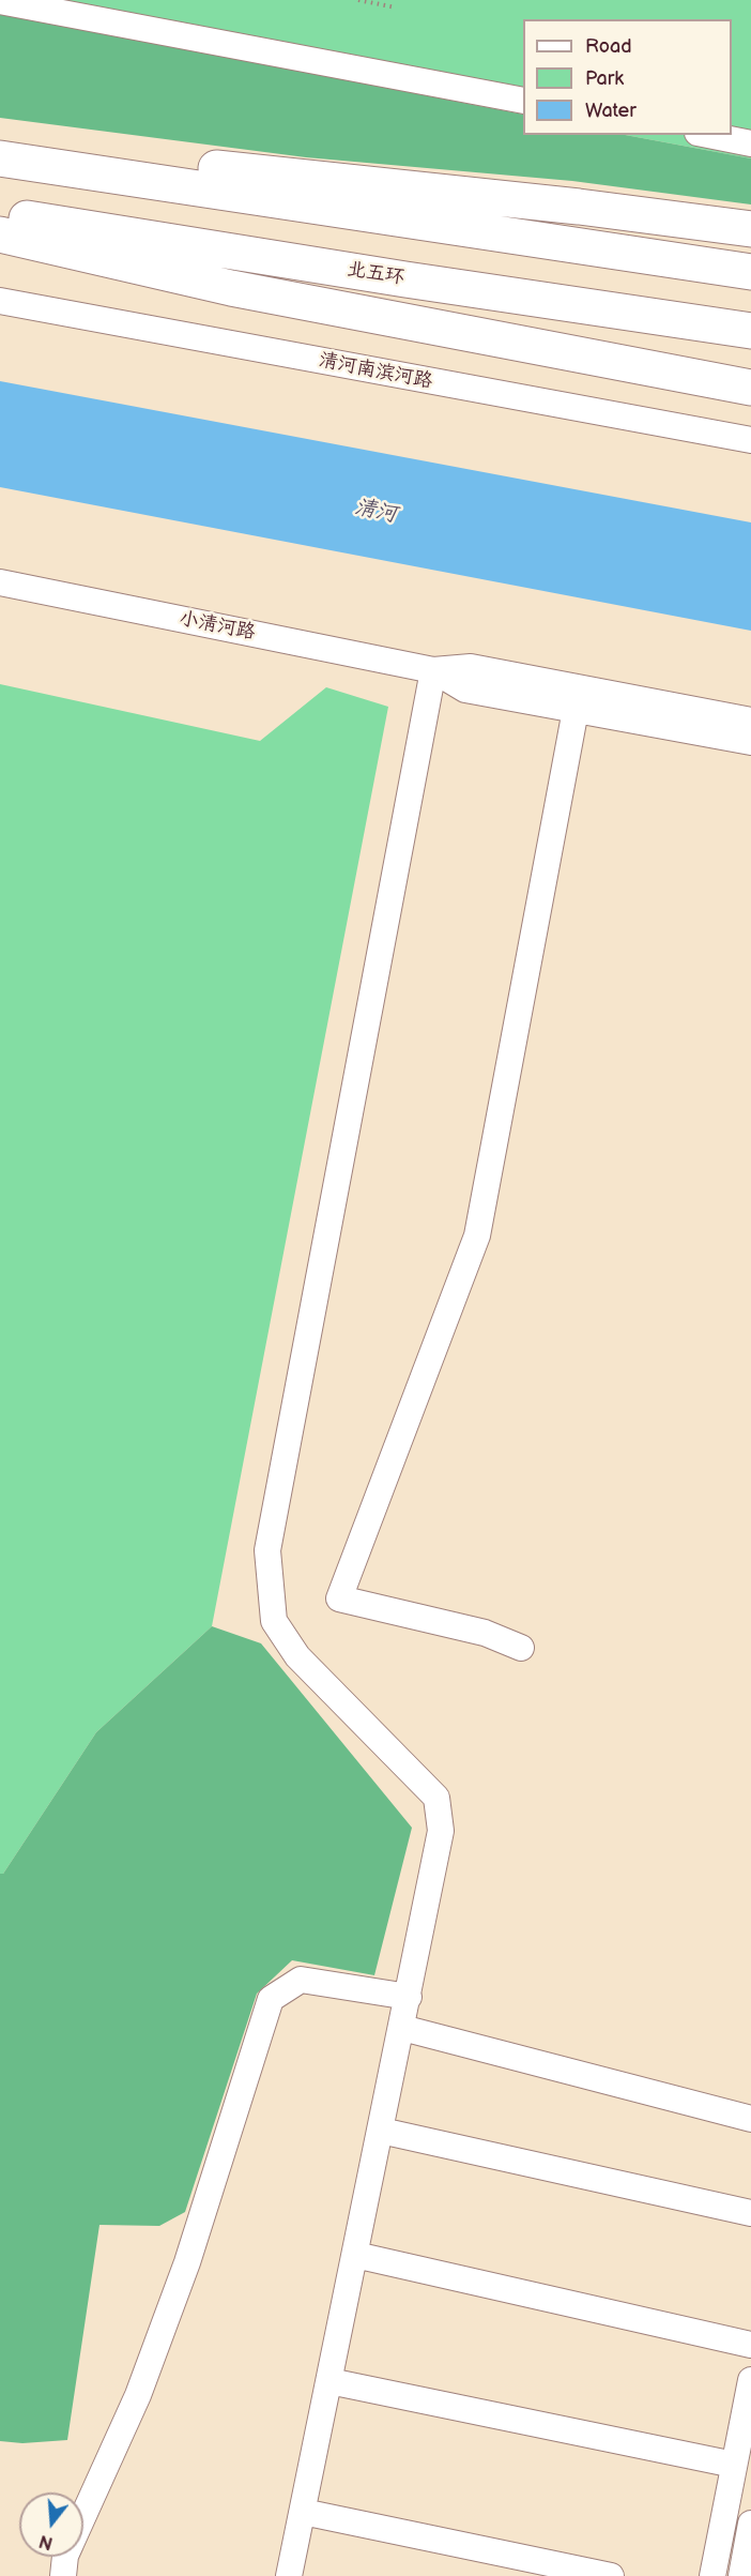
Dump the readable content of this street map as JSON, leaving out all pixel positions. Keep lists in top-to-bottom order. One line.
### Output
{"streets":{"highway":["北五环"],"street":["清河南滨河路","小清河路"]},"water":["清河"],"legend":["Road","Park","Water"],"north":"bottom"}
